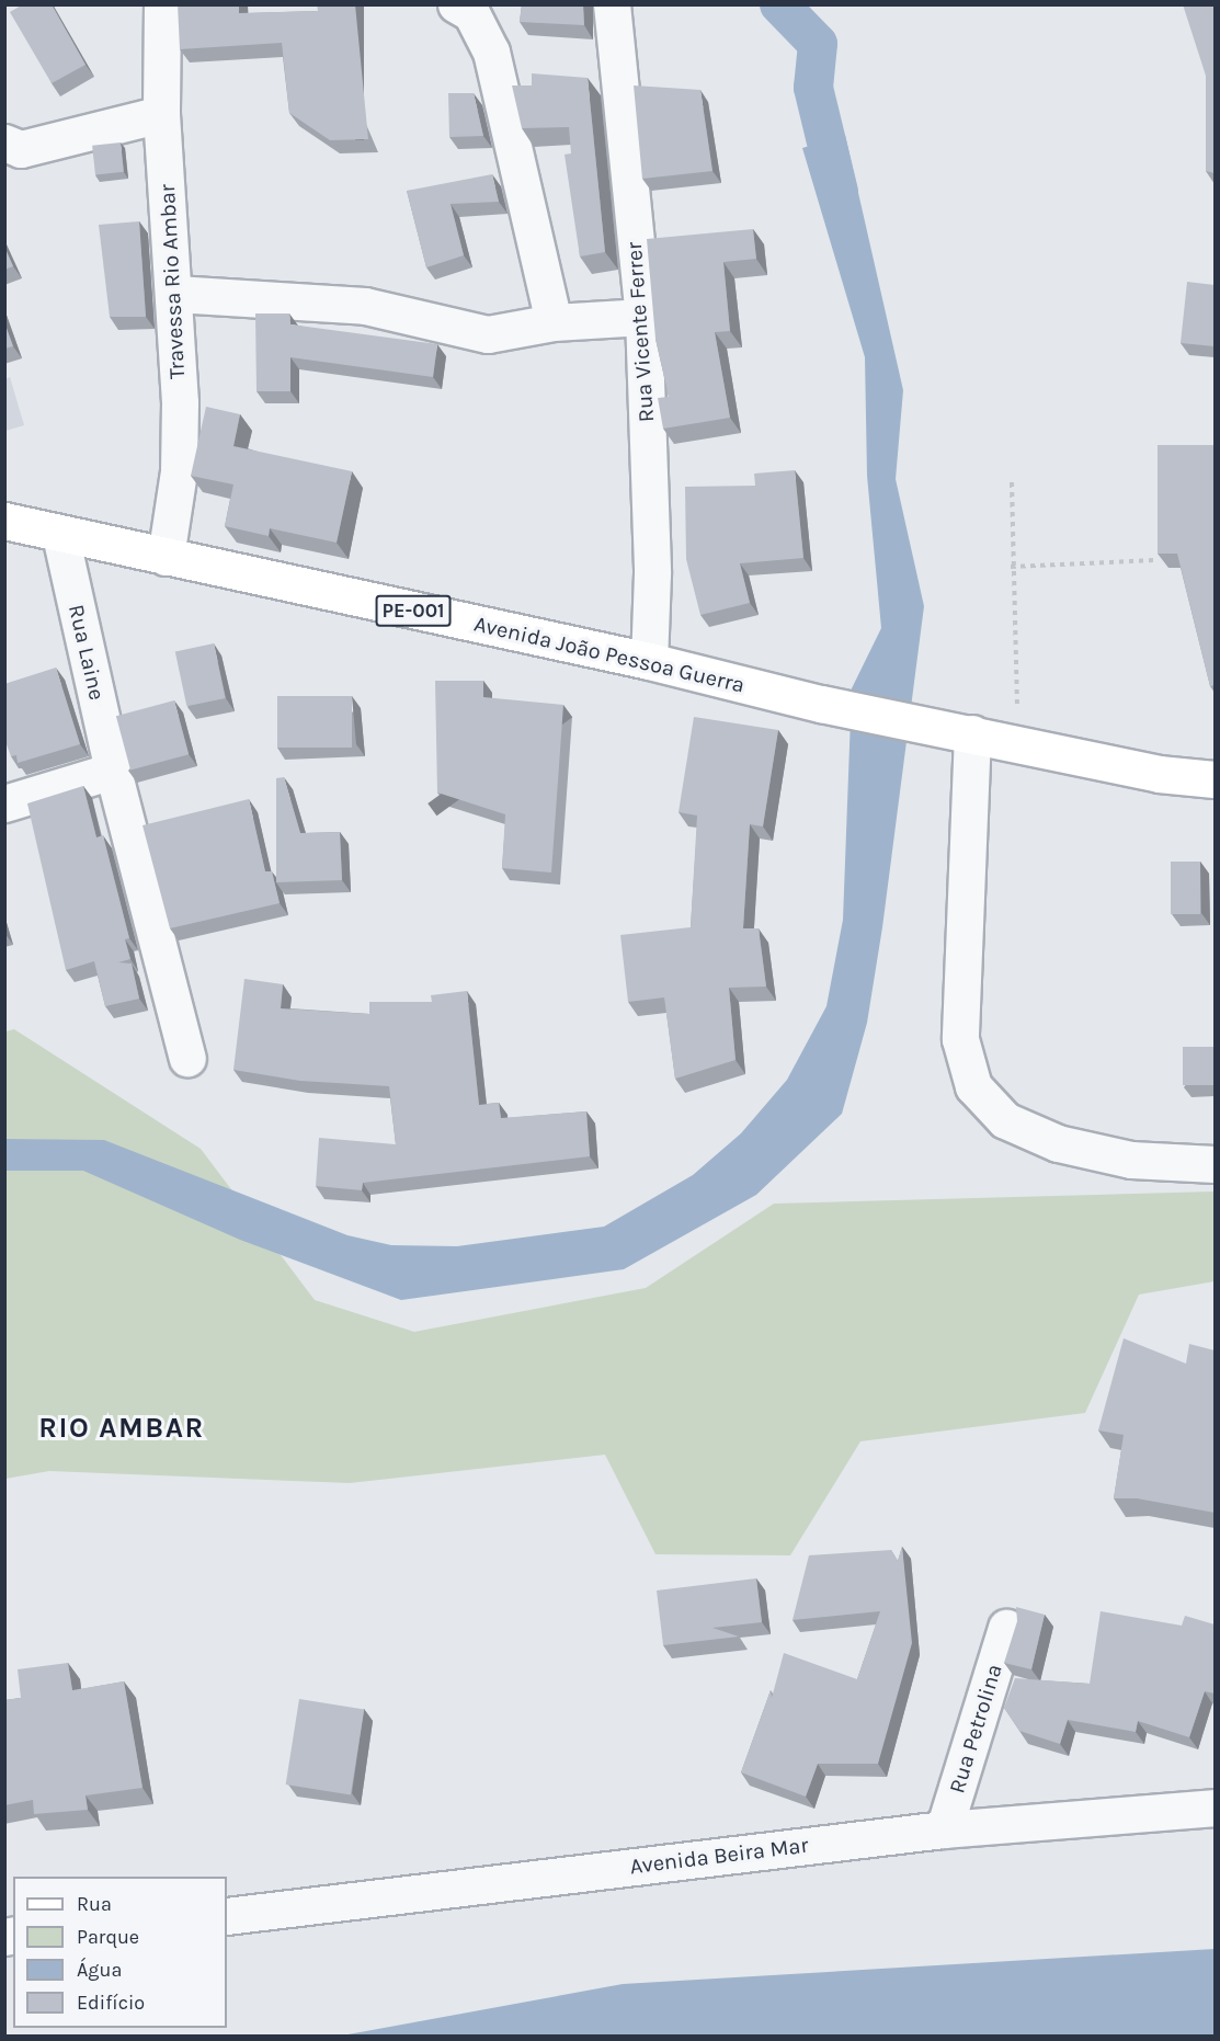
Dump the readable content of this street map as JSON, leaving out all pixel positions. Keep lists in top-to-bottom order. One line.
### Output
{"streets":{"main road":["PE-001","Avenida João Pessoa Guerra"],"street":["Travessa Rio Ambar","Rua Vicente Ferrer","Rua Laine","Rua Petrolina","Avenida Beira Mar"]},"crossings":[["Travessa Rio Ambar","Avenida João Pessoa Guerra"],["Rua Vicente Ferrer","Avenida João Pessoa Guerra"],["Rua Laine","Avenida João Pessoa Guerra"],["Rua Petrolina","Avenida Beira Mar"]],"districts":["RIO AMBAR"],"legend":["Rua","Parque","Água","Edifício"]}
